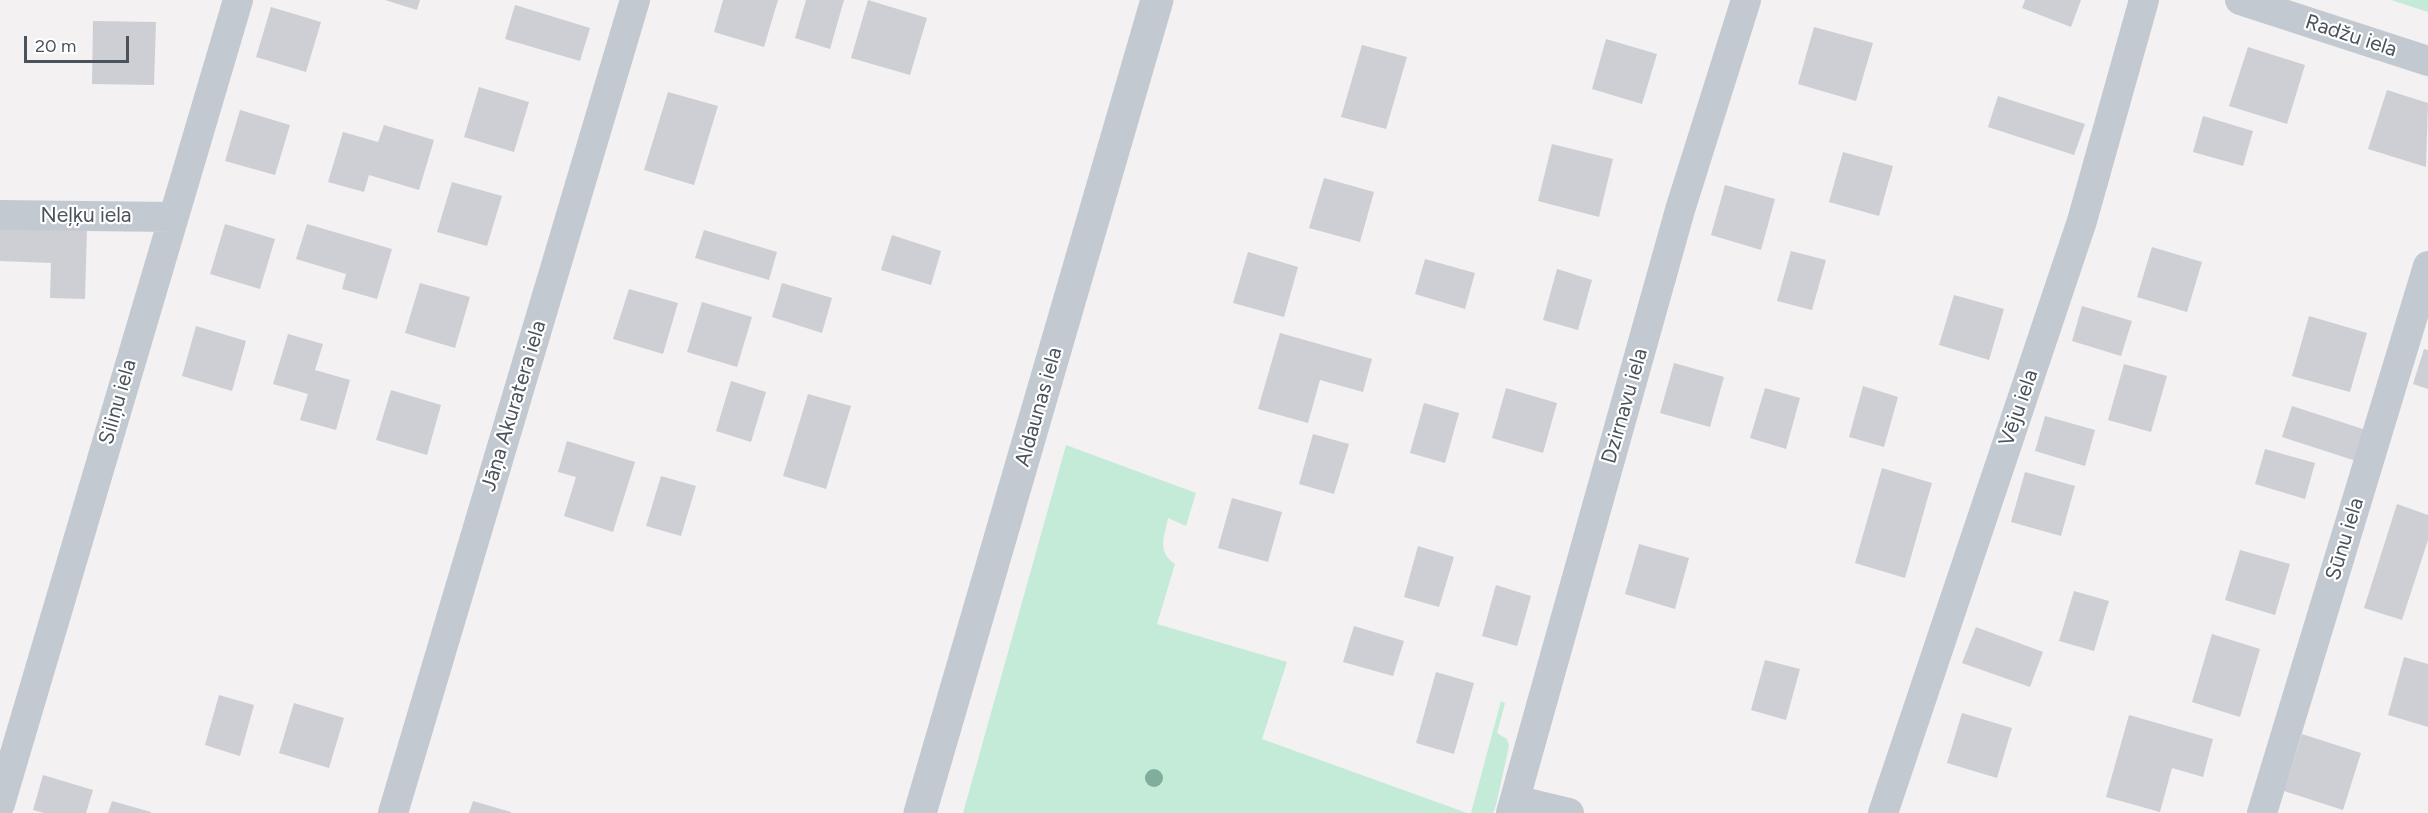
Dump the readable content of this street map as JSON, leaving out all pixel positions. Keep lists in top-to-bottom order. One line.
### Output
{"streets":{"street":["Radžu iela","Neļķu iela","Siliņu iela","Jāņa Akuratera iela","Dzirnavu iela","Aldaunas iela","Vēju iela","Sūnu iela"]},"crossings":[["Neļķu iela","Siliņu iela"]],"scale_bar":"20 m"}
